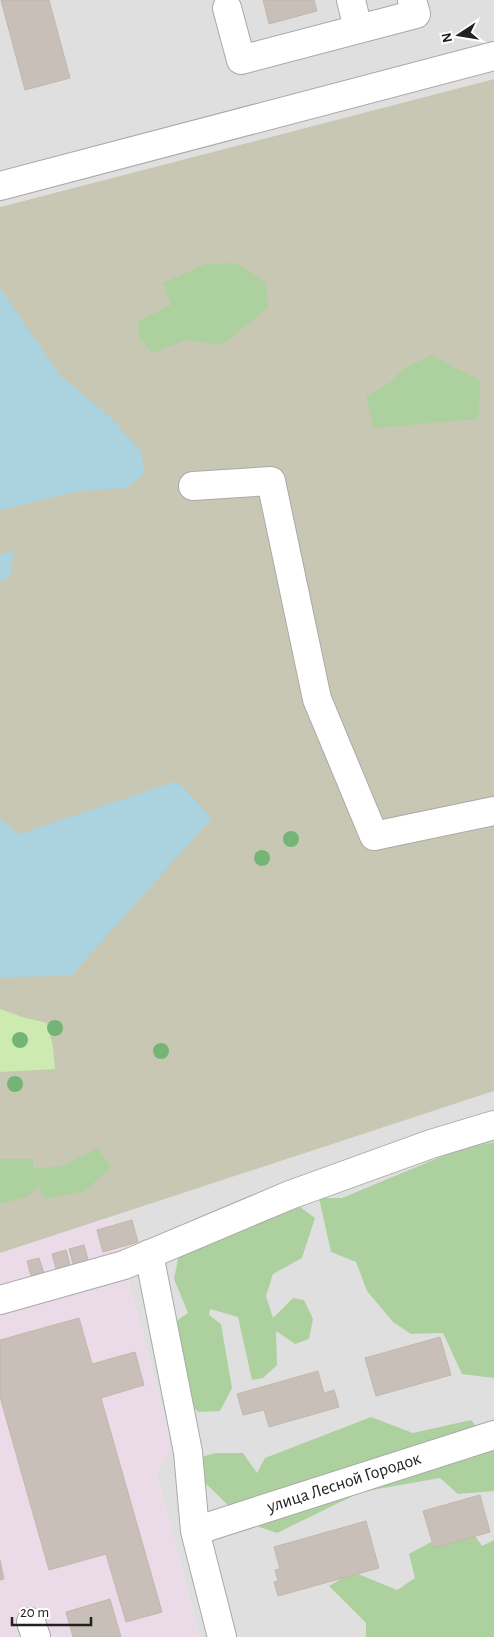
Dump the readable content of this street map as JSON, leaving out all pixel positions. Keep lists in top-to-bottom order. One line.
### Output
{"streets":{"street":["улица Лесной Городок"]},"scale_bar":"20 m","north":"left"}
